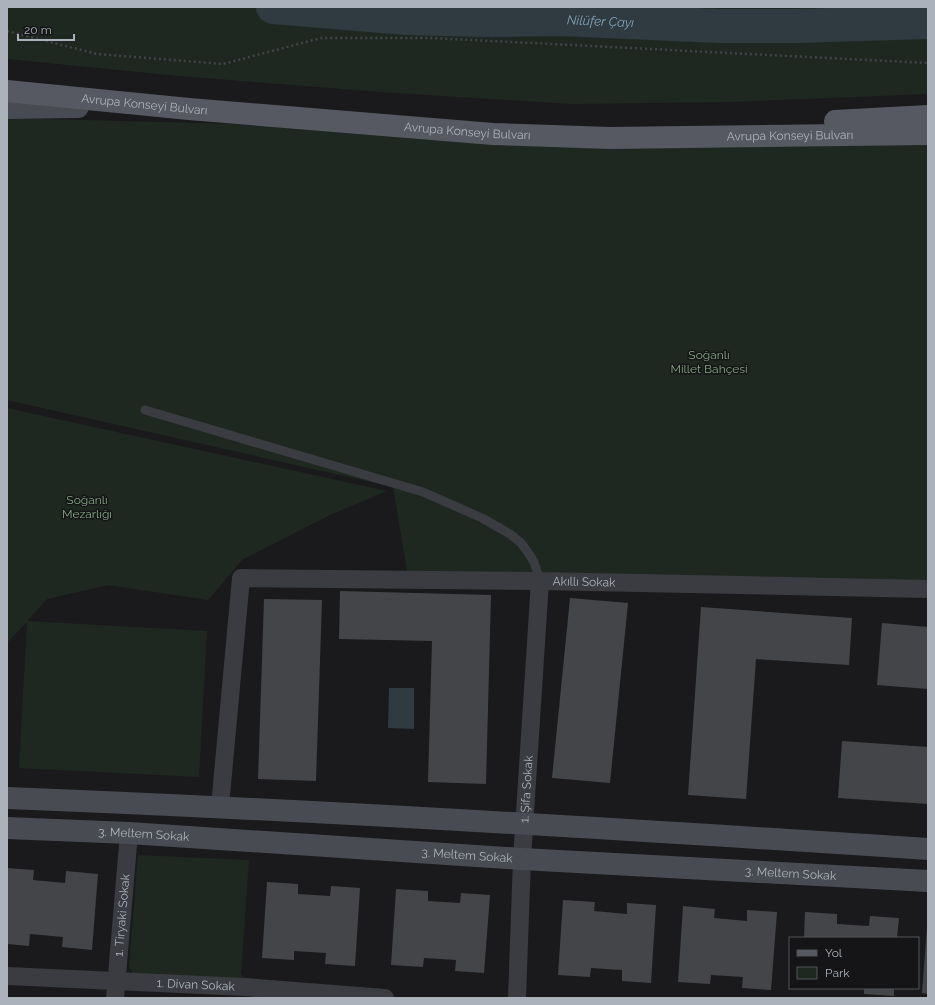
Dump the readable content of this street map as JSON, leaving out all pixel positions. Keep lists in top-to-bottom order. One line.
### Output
{"streets":{"main road":["Avrupa Konseyi Bulvarı"],"street":["Akıllı Sokak","1. Şifa Sokak","3. Meltem Sokak","1. Tiryaki Sokak","1. Divan Sokak"]},"crossings":[["Akıllı Sokak","1. Şifa Sokak"],["1. Şifa Sokak","3. Meltem Sokak"],["3. Meltem Sokak","1. Tiryaki Sokak"],["1. Tiryaki Sokak","1. Divan Sokak"]],"water":["Nilüfer Çayı"],"parks":["Soğanlı Millet Bahçesi","Soğanlı Mezarlığı"],"legend":["Yol","Park"],"scale_bar":"20 m"}
